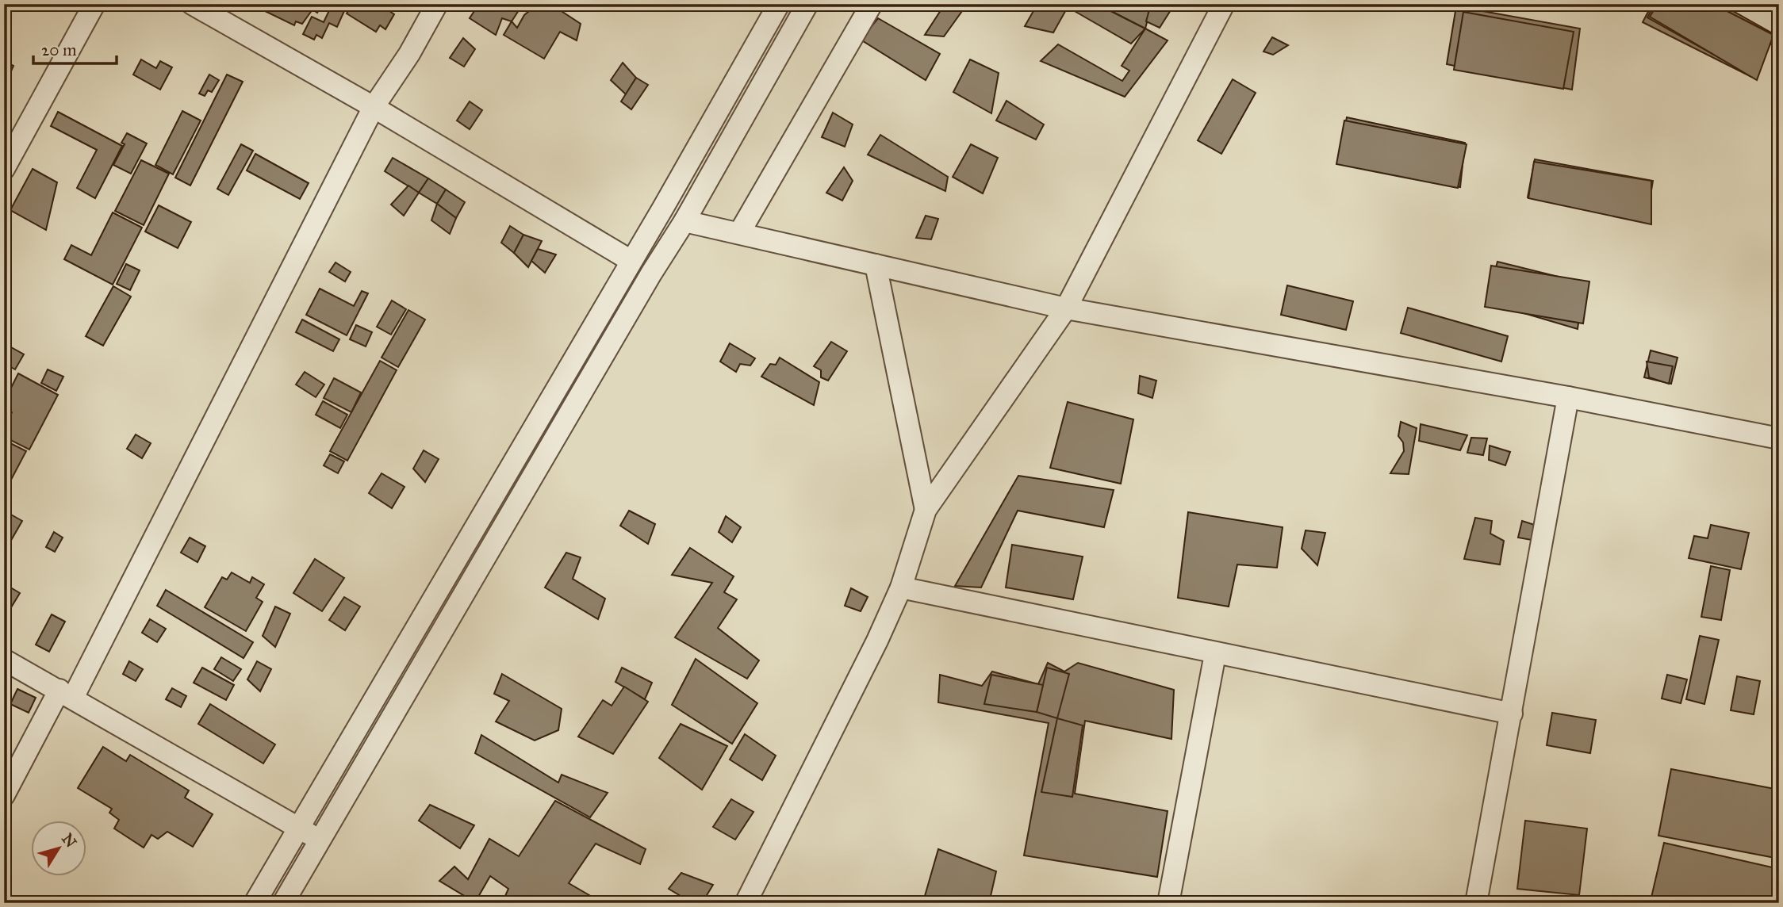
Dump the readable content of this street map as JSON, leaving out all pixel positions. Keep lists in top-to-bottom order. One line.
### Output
{"scale_bar":"20 m","north":"top right"}
